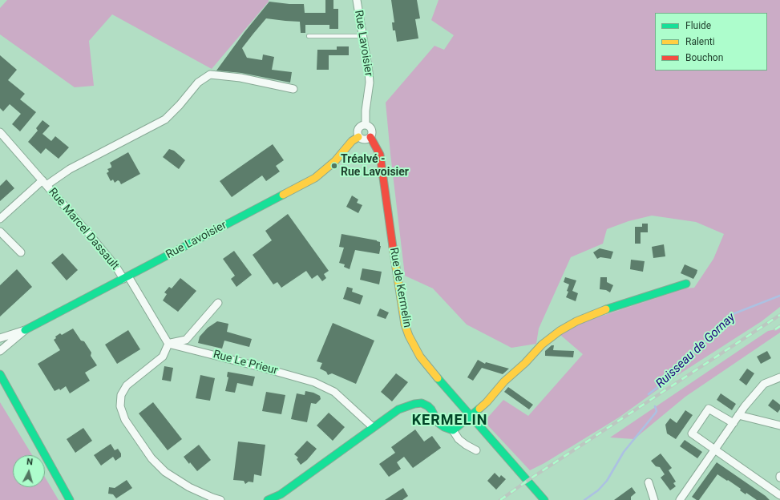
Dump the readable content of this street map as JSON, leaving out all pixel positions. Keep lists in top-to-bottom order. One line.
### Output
{"streets":{"street":["Rue Lavoisier","Rue Marcel Dassault","Rue de Kermelin","Rue Le Prieur"]},"crossings":[["Rue Lavoisier","Rue Marcel Dassault"],["Rue Lavoisier","Rue de Kermelin"],["Rue Marcel Dassault","Rue Le Prieur"]],"districts":["KERMELIN"],"water":["Ruisseau de Gornay"],"places":["Tréalvé - Rue Lavoisier"],"legend":["Fluide","Ralenti","Bouchon"],"north":"top"}
